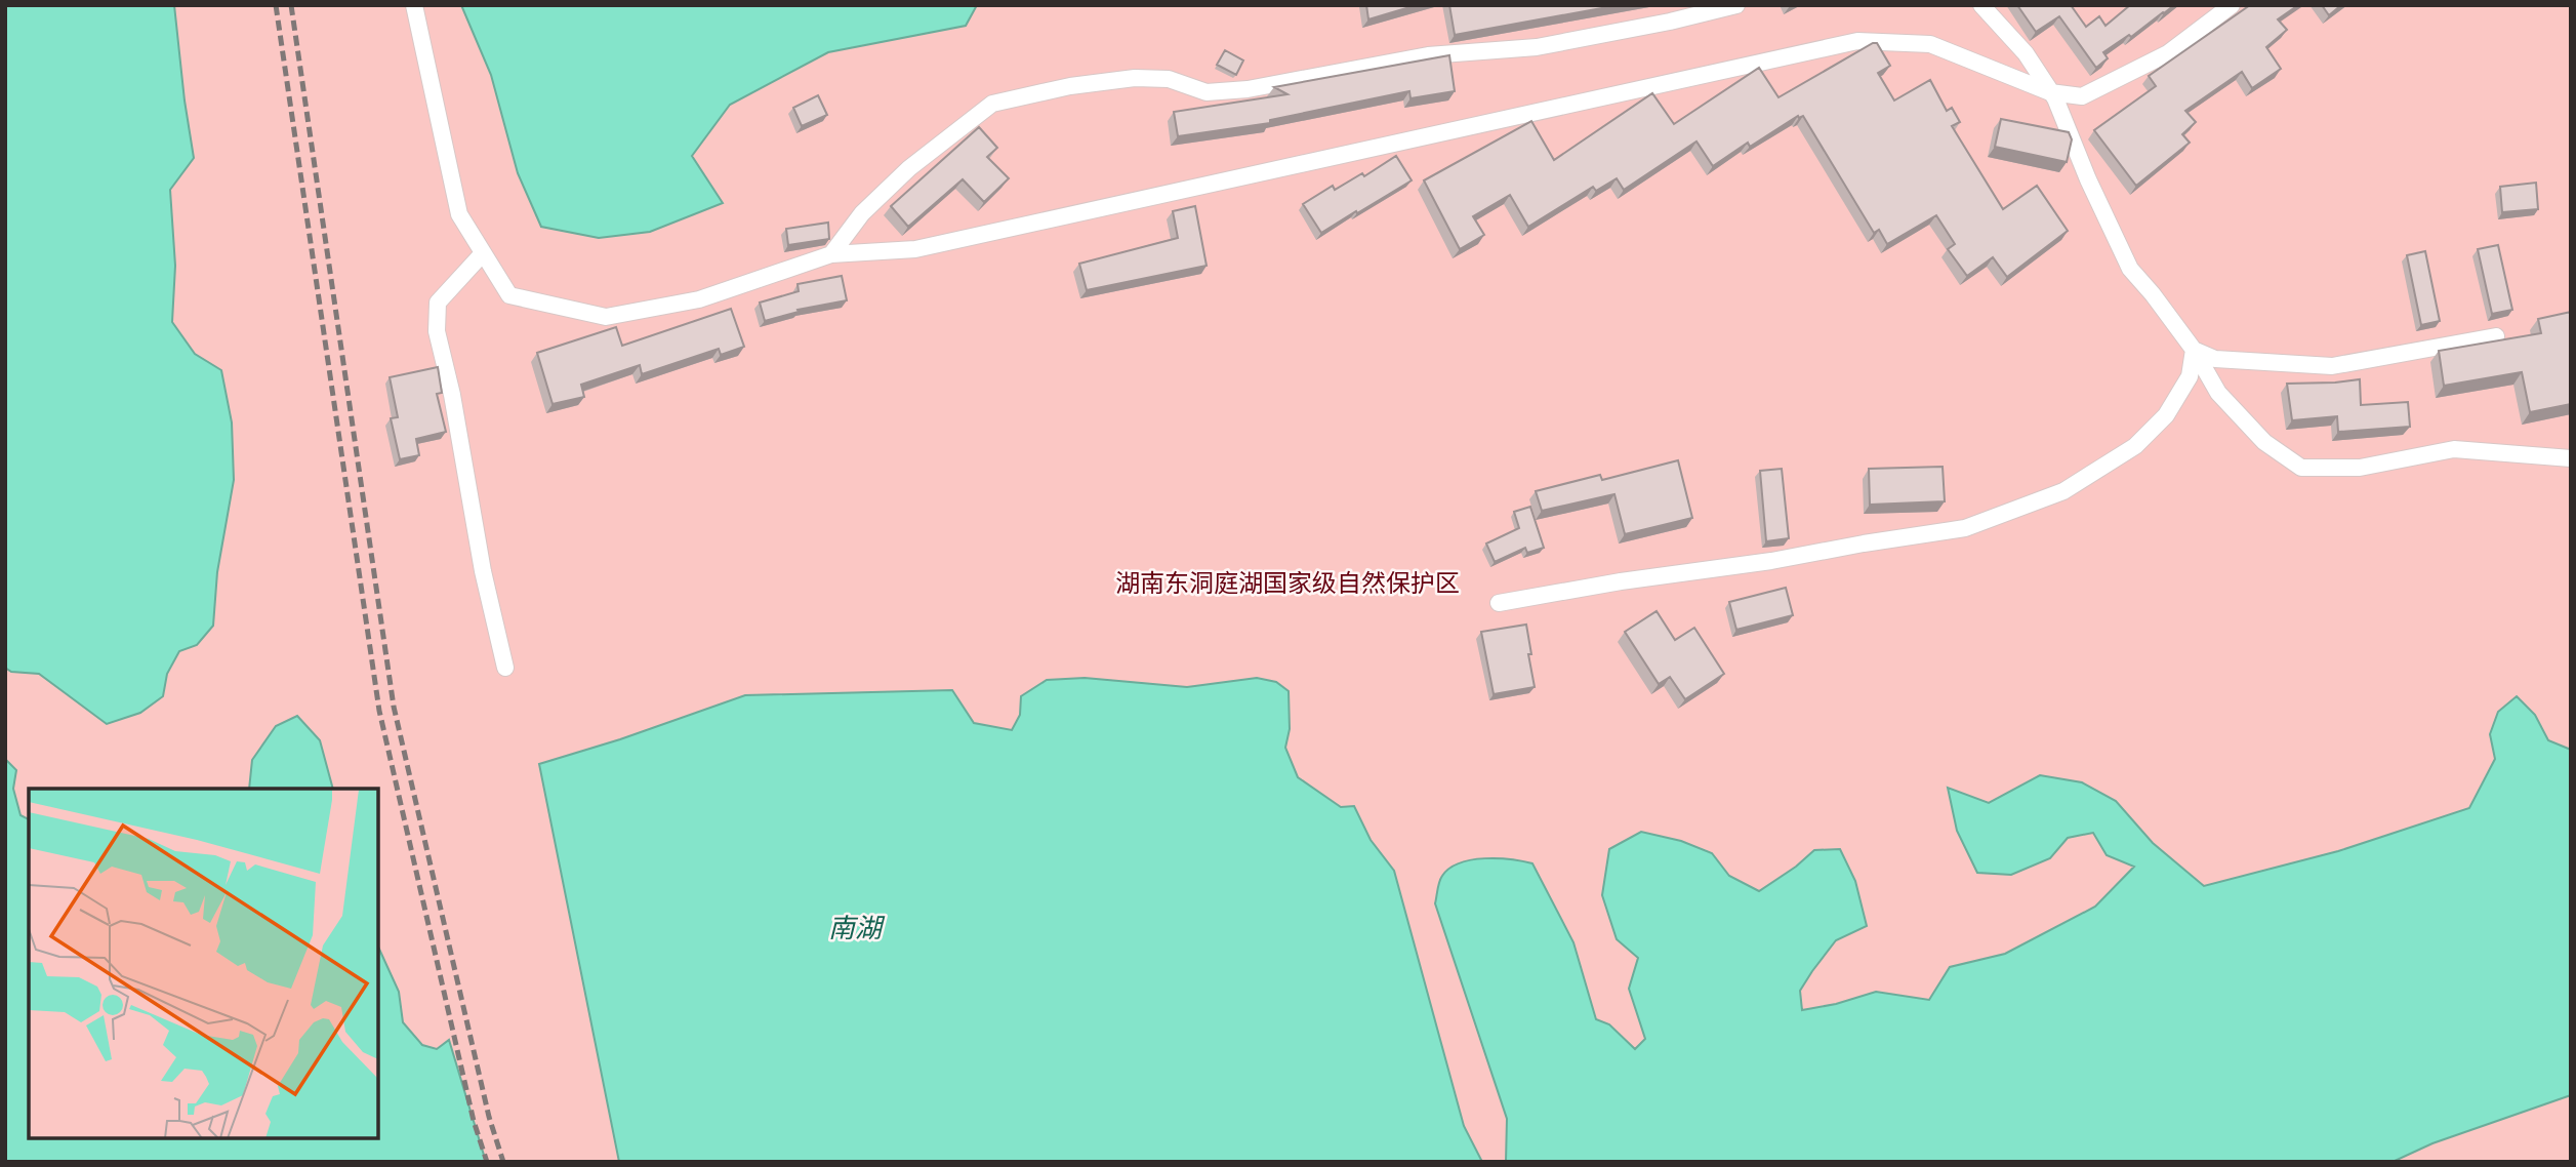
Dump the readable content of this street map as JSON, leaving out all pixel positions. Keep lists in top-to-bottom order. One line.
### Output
{"water":["南湖"],"parks":["湖南东洞庭湖国家级自然保护区"]}
